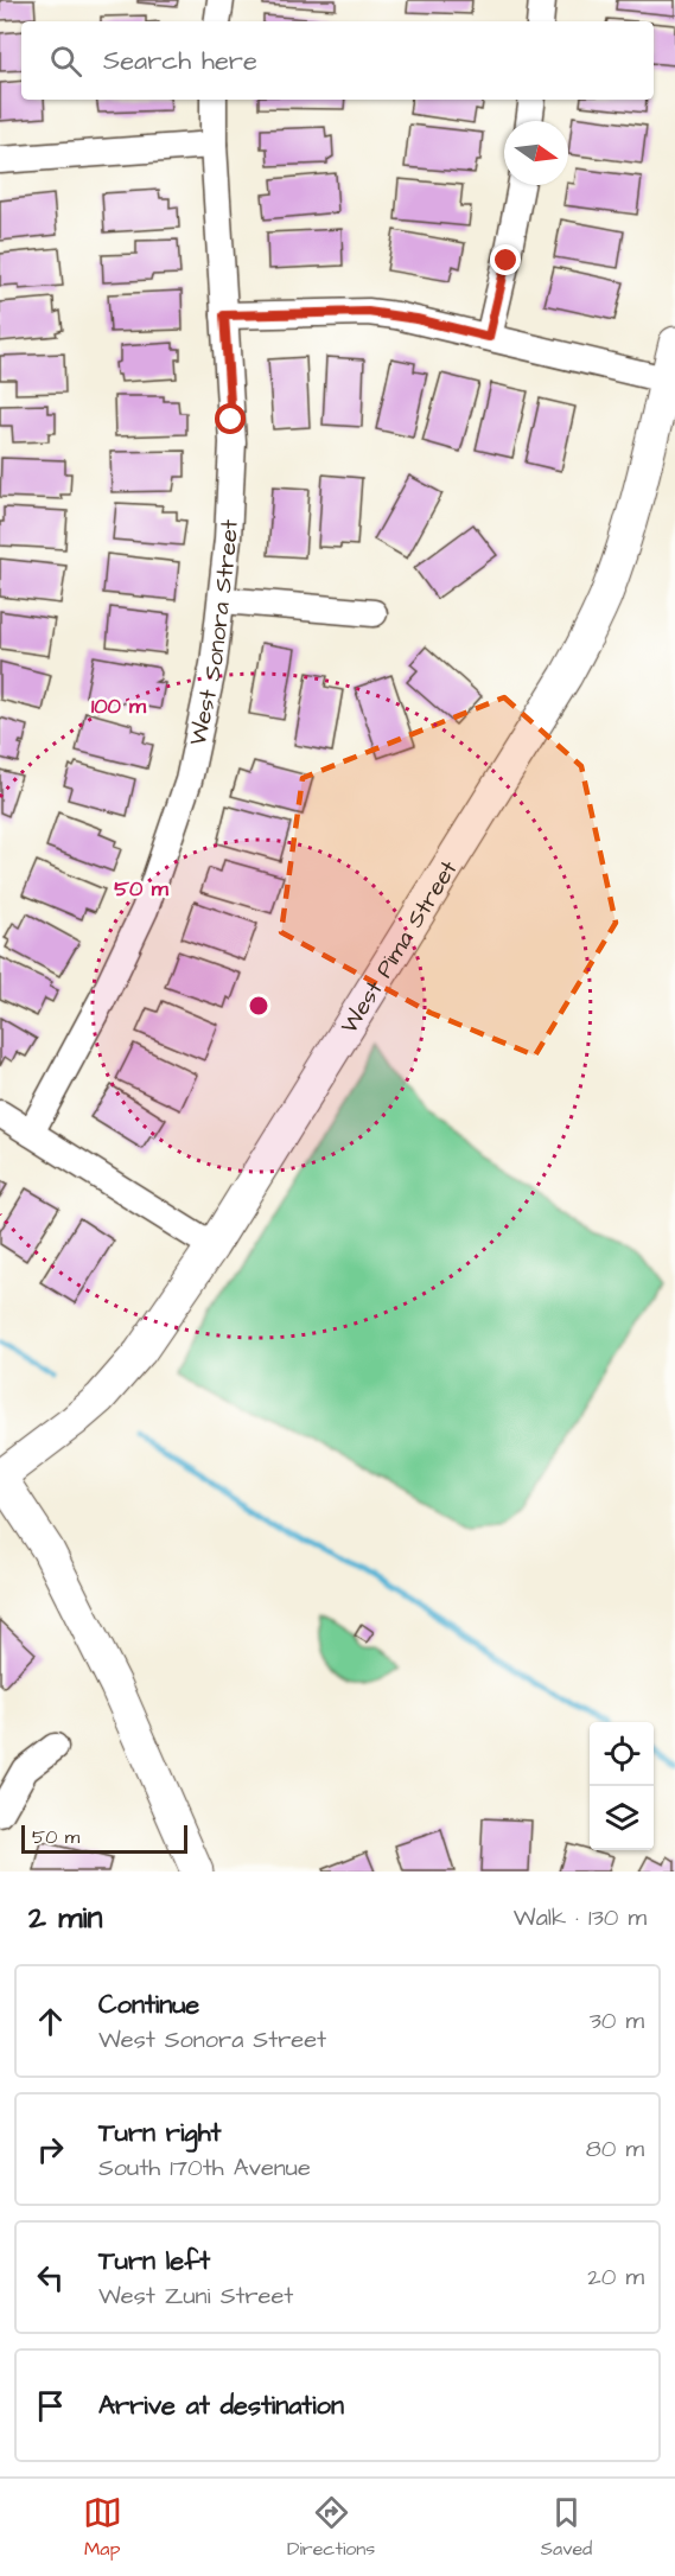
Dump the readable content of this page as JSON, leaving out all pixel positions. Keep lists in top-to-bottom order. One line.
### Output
{"streets":{"street":["West Sonora Street","West Pima Street"]},"scale_bar":"50 m","north":"right","page":{"search":"Search here","scale":"50 m","heading":["2 min","Walk · 130 m"],"list":[["Continue","West Sonora Street","30 m"],["Turn right","South 170th Avenue","80 m"],["Turn left","West Zuni Street","20 m"],"Arrive at destination"],"nav":["Map","Directions","Saved"]},"rings":["100 m","50 m"]}
